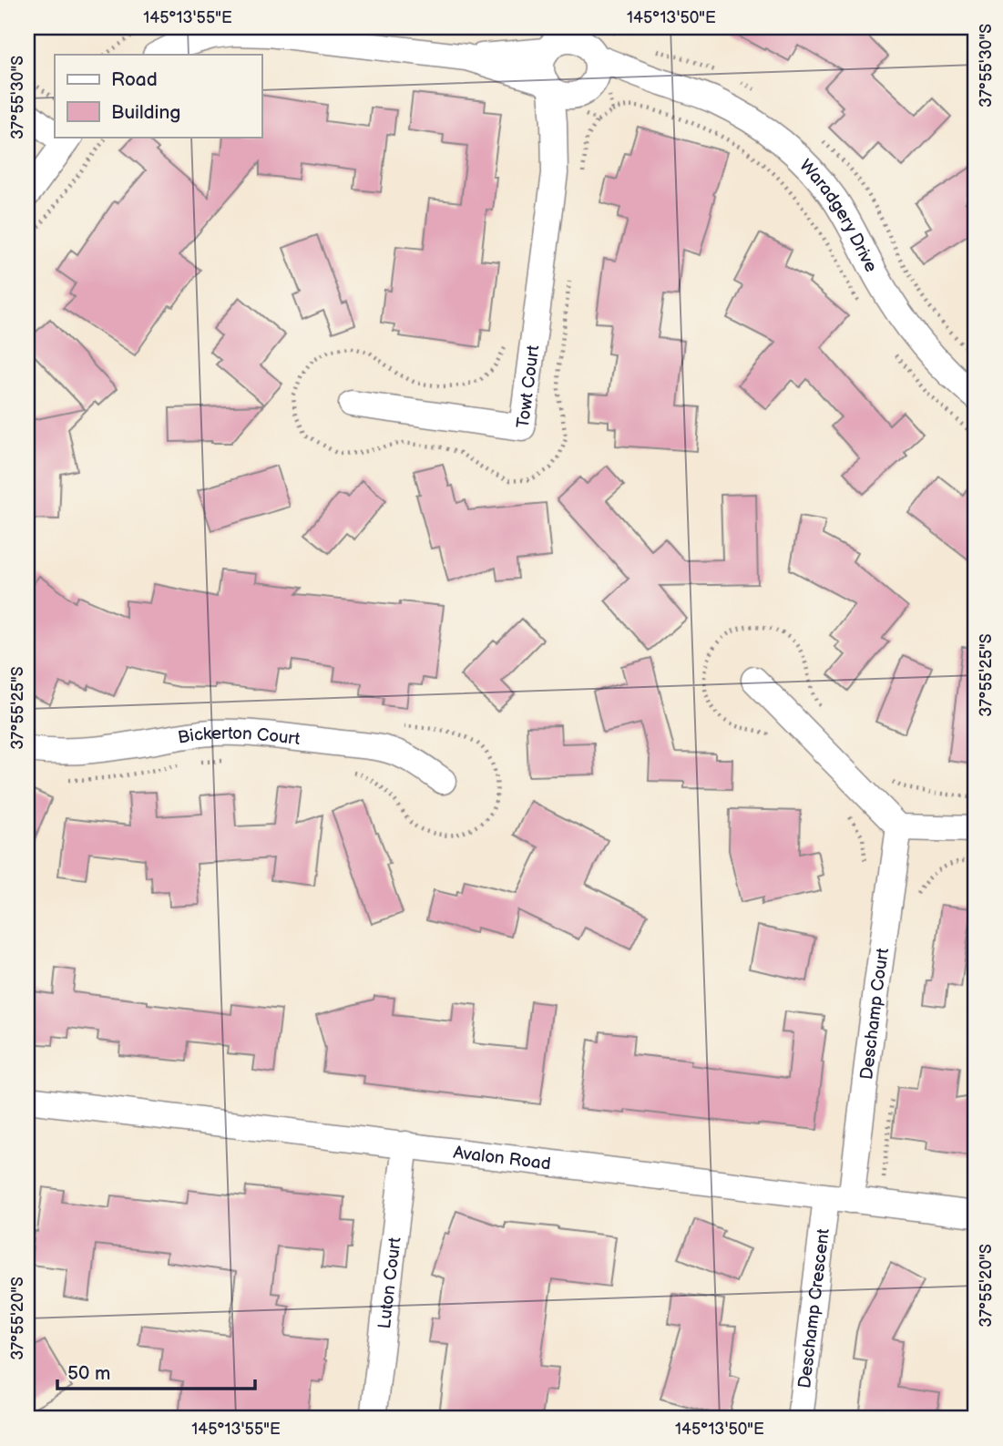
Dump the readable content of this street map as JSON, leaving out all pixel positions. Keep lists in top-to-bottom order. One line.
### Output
{"streets":{"street":["Waradgery Drive","Towt Court","Bickerton Court","Deschamp Court","Avalon Road","Luton Court","Deschamp Crescent"]},"crossings":[["Waradgery Drive","Towt Court"],["Deschamp Court","Avalon Road"],["Deschamp Court","Deschamp Crescent"],["Avalon Road","Luton Court"],["Avalon Road","Deschamp Crescent"]],"legend":["Road","Building"],"scale_bar":"50 m","coordinates":["145°13'55\"E","145°13'50\"E","37°55'30\"S","37°55'25\"S","37°55'20\"S"]}
